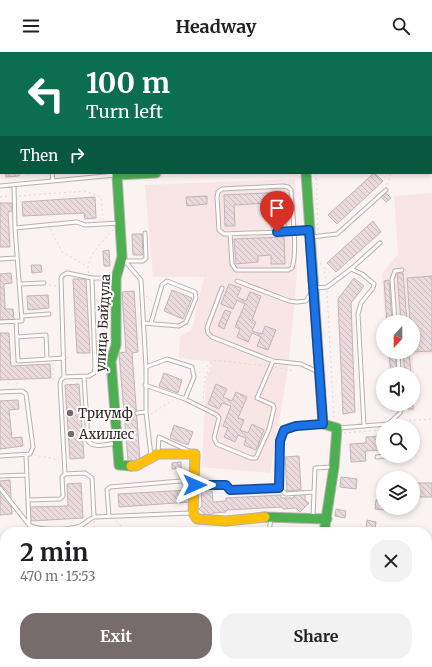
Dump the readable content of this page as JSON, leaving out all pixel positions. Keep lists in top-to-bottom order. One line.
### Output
{"streets":{"street":["улица Байдула"]},"places":["Триумф","Ахиллес"],"north":"bottom","page":{"header":"Headway","turn":["100 m","Turn left"],"then":"Then","heading":["2 min","470 m · 15:53"],"buttons":["Exit","Share"]}}
